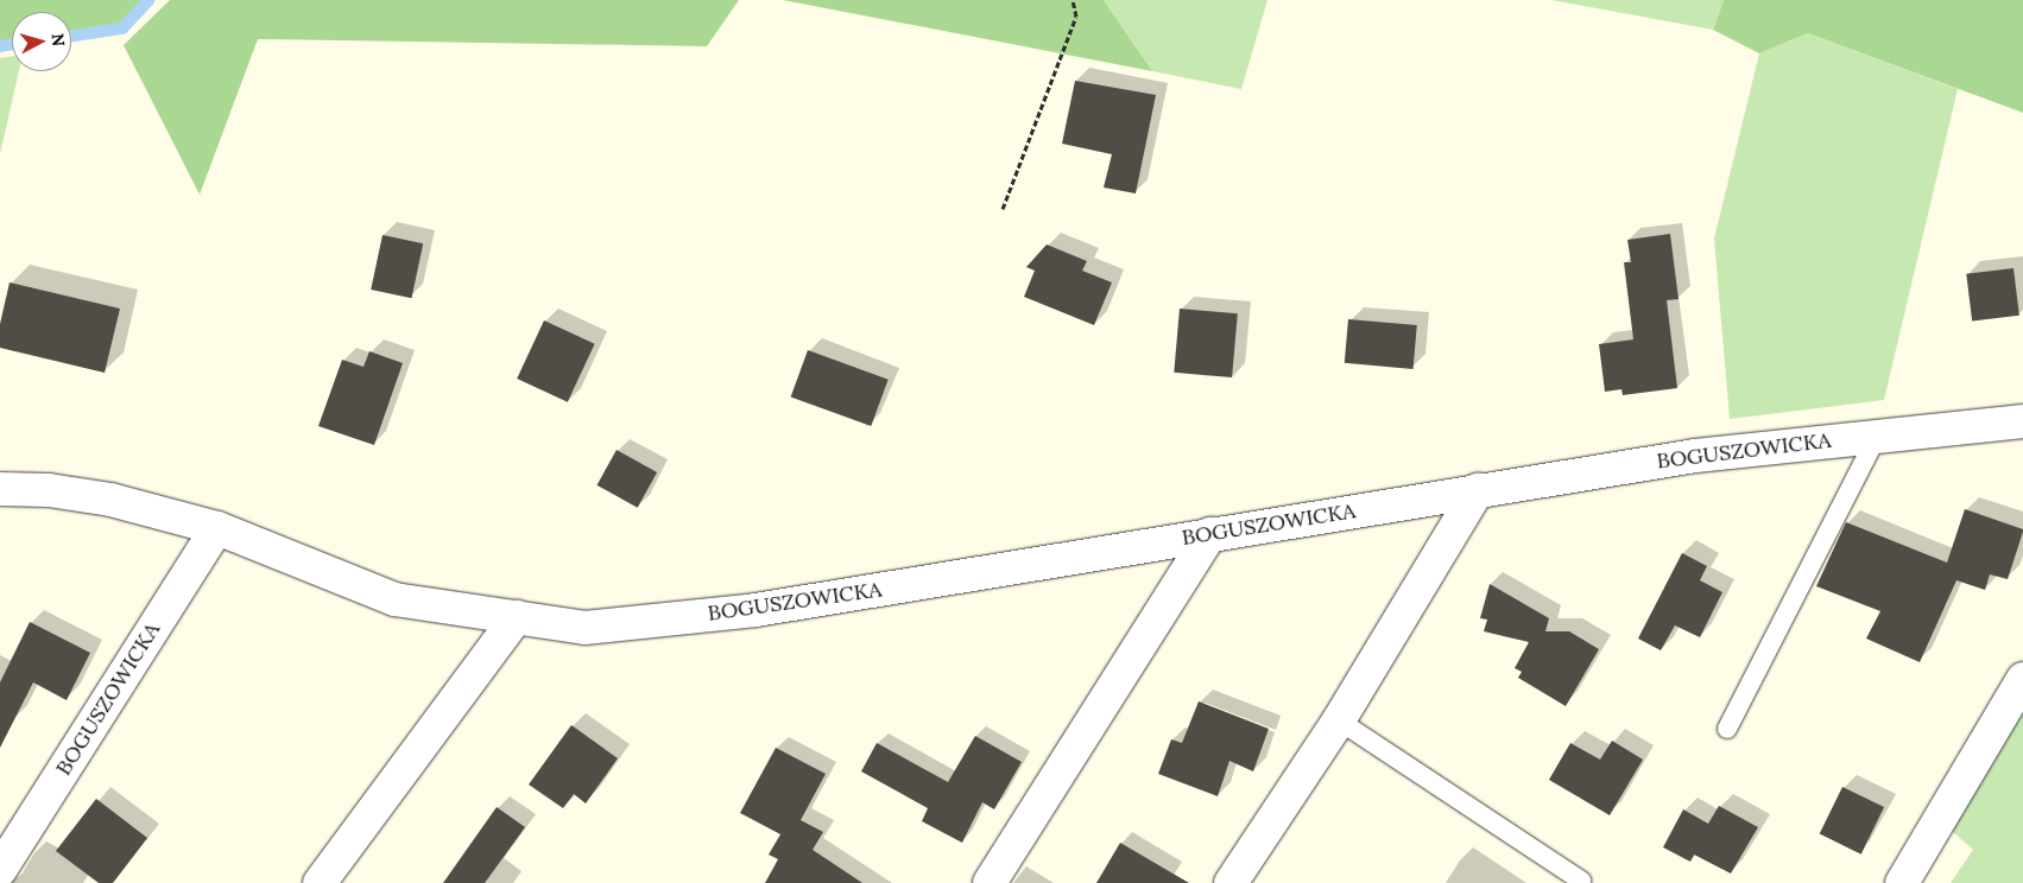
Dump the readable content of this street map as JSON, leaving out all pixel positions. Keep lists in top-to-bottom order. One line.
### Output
{"streets":{"street":["BOGUSZOWICKA"]},"north":"right"}
